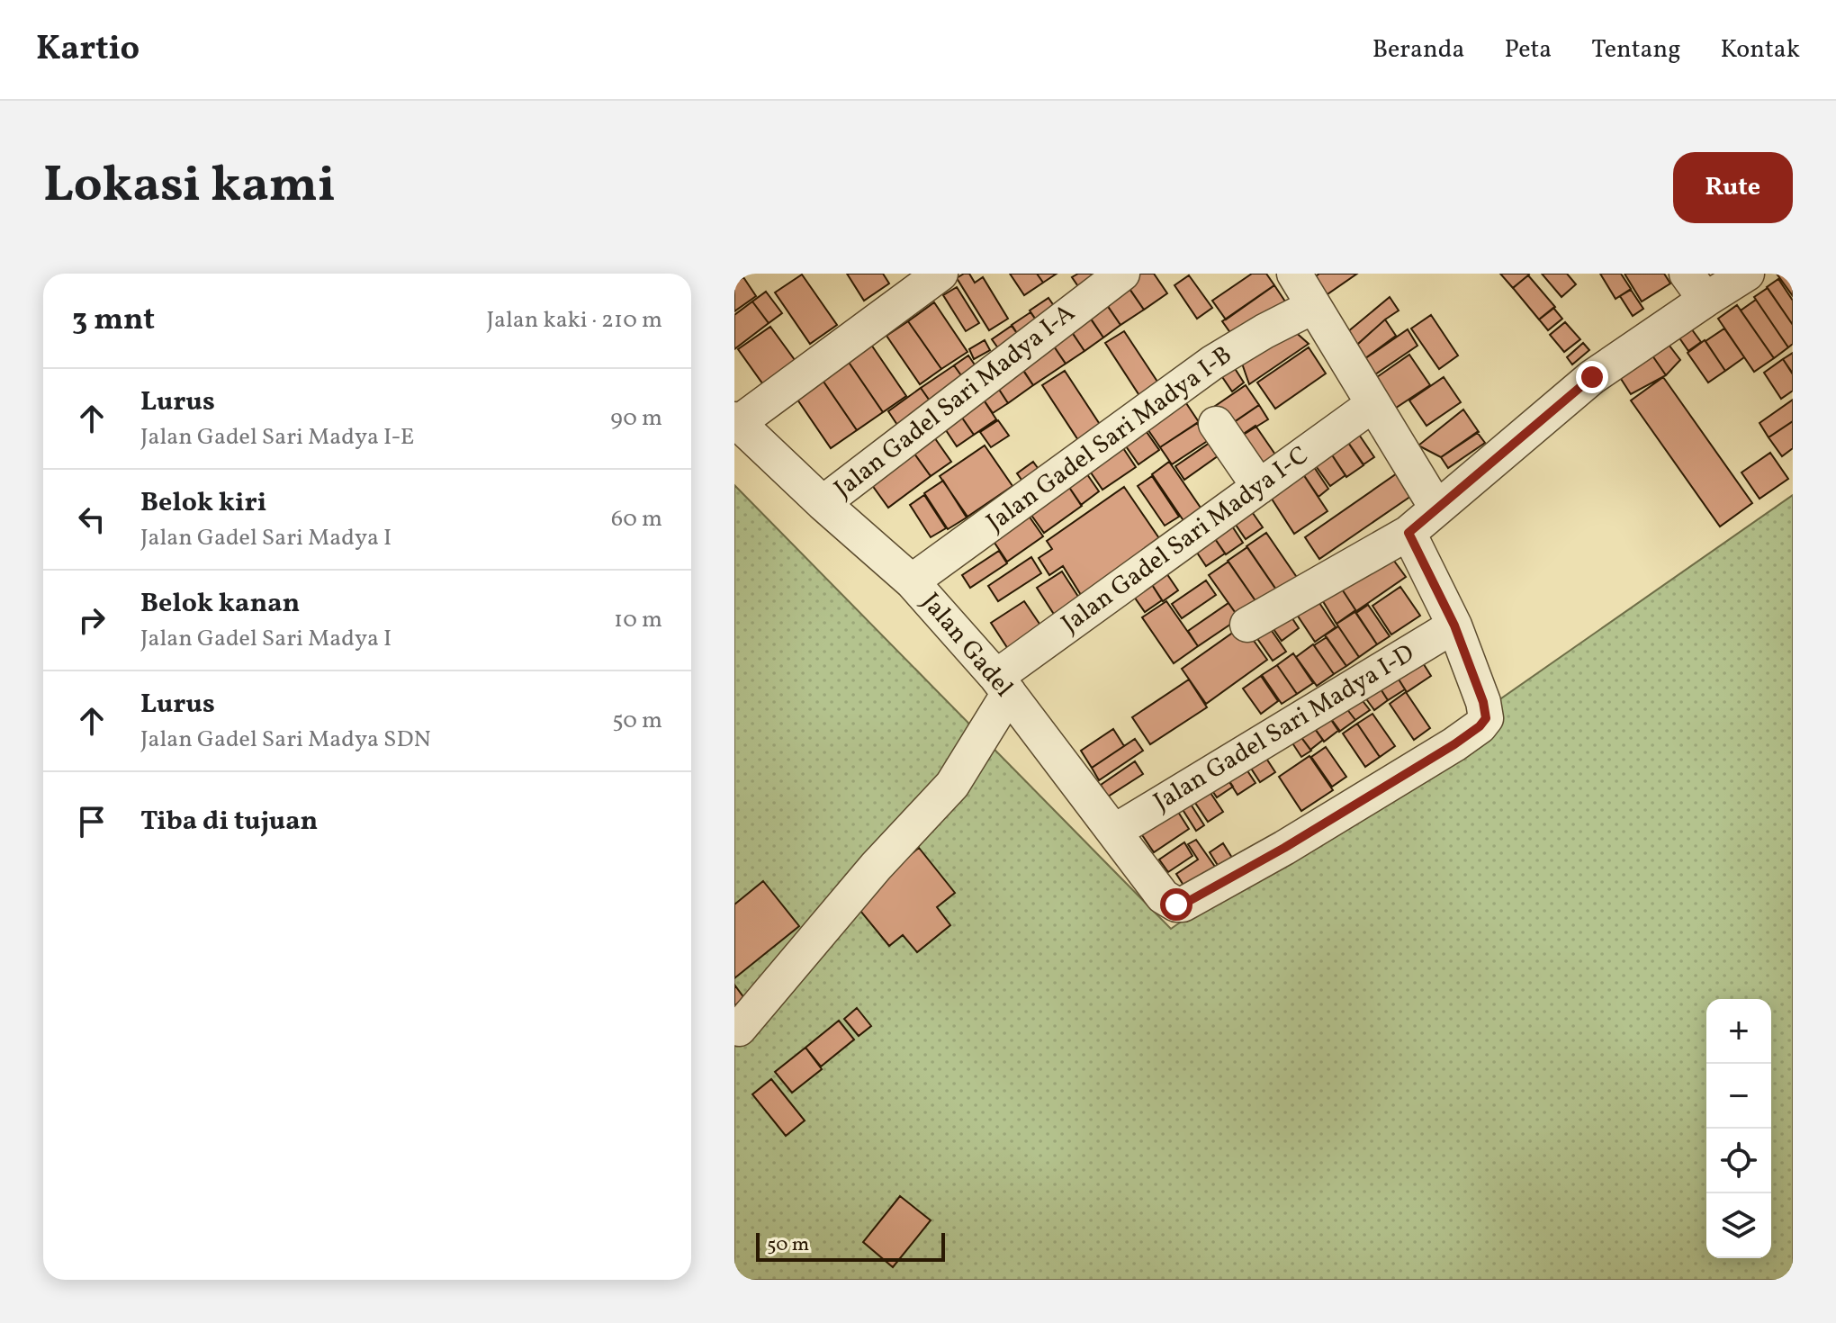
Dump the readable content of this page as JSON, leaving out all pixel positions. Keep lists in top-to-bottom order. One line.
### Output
{"streets":{"street":["Jalan Gadel Sari Madya I-A","Jalan Gadel Sari Madya I-B","Jalan Gadel Sari Madya I-C","Jalan Gadel","Jalan Gadel Sari Madya I-D"]},"crossings":[["Jalan Gadel Sari Madya I-A","Jalan Gadel"],["Jalan Gadel Sari Madya I-B","Jalan Gadel"],["Jalan Gadel Sari Madya I-C","Jalan Gadel"],["Jalan Gadel","Jalan Gadel Sari Madya I-D"]],"scale_bar":"50 m","page":{"header":"Kartio","nav":["Beranda","Peta","Tentang","Kontak"],"title":"Lokasi kami","buttons":"Rute","heading":["3 mnt","Jalan kaki · 210 m"],"list":[["Lurus","Jalan Gadel Sari Madya I-E","90 m"],["Belok kiri","Jalan Gadel Sari Madya I","60 m"],["Belok kanan","Jalan Gadel Sari Madya I","10 m"],["Lurus","Jalan Gadel Sari Madya SDN","50 m"],"Tiba di tujuan"],"map_buttons":["+","−"],"scale":"50 m"}}
